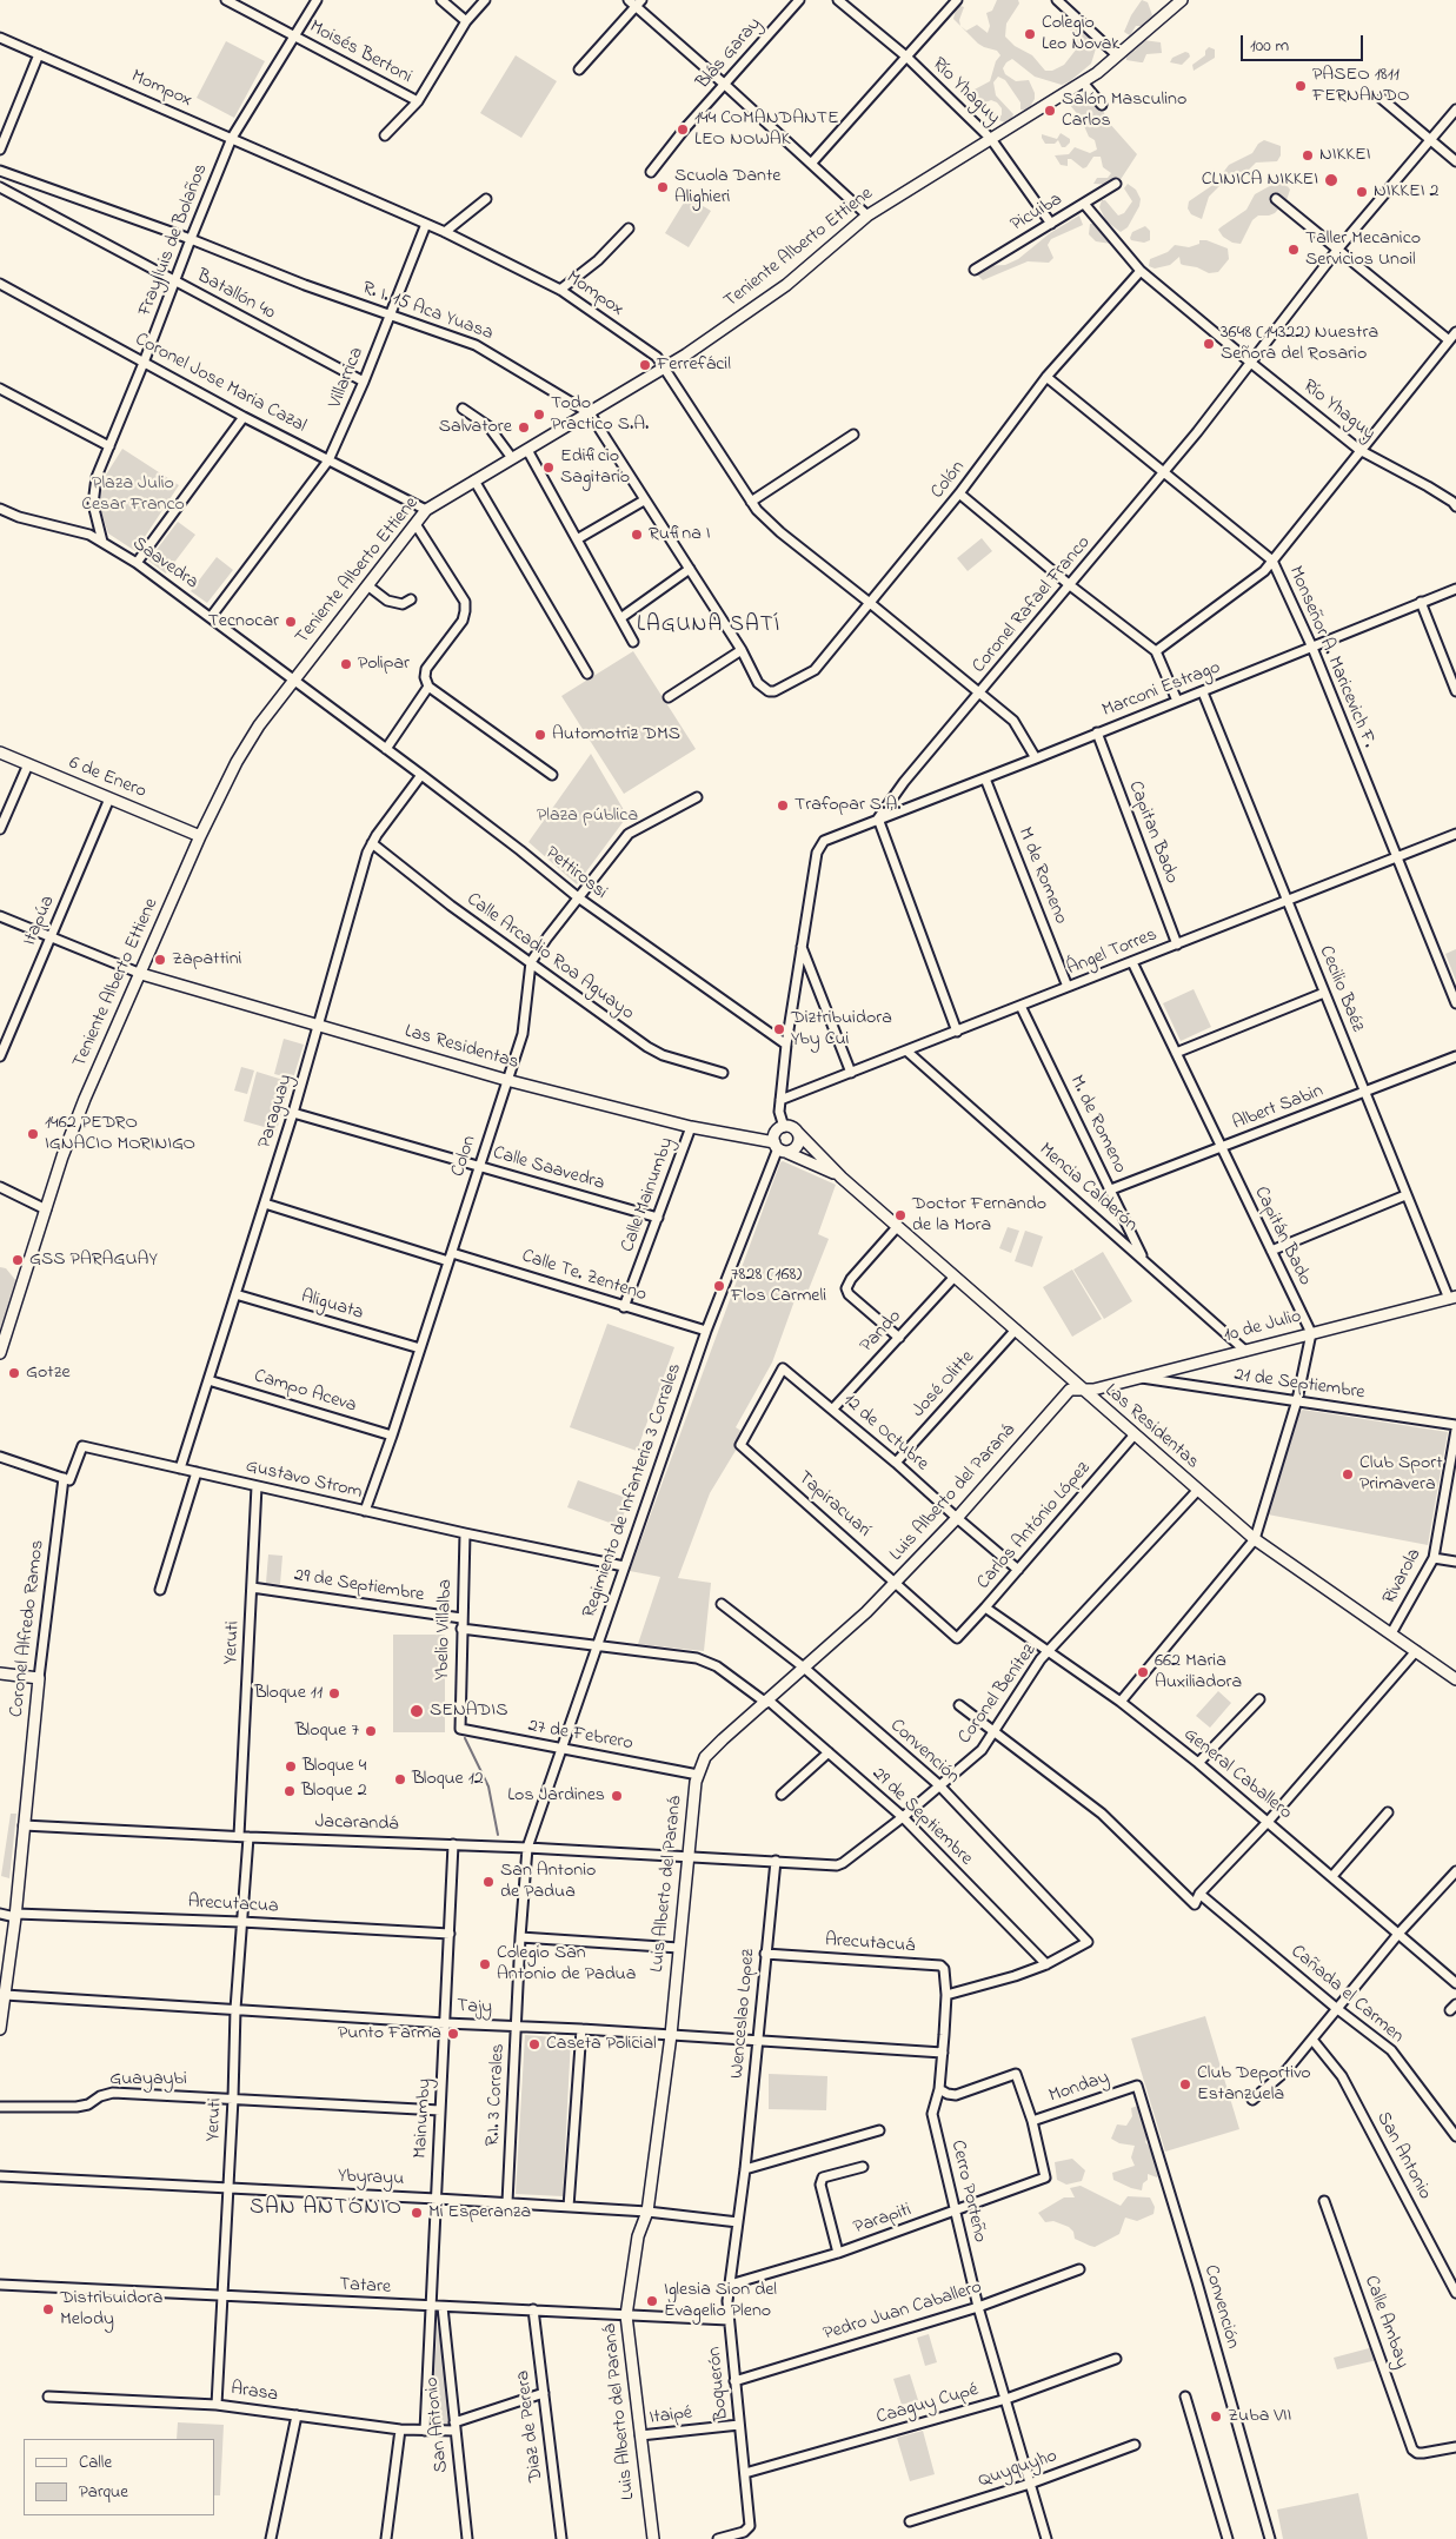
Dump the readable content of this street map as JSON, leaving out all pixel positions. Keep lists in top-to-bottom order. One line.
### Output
{"streets":{"main road":["Teniente Alberto Ettiene","6 de Enero","Las Residentas","10 de Julio","Luis Alberto del Paraná","Coronel Alfredo Ramos"],"street":["Moisés Bertoni","Blás Garay","Mompox","Río Yhaguy","Picuiba","Fray luis de Bolaños","Batallón 40","R. I. 15 Aca Yuasa","Villarrica","Coronel Jose Maria Cazal","Colón","Saavedra","Coronel Rafael Franco","Monseñor A. Maricevich F.","Marconi Estrago","Capitan Bado","Pettirossi","M de Romeno","Itapúa","Ángel Torres","Calle Arcadio Roa Aguayo","Cecilio Baéz","Albert Sabin","Paraguay","M. de Romeno","Colon","Calle Saavedra","Mencia Calderón","Calle Mainumby","Capitán Bado","Calle Te. Zenteno","Aliguata","Pando","José Olitte","21 de Septiembre","Campo Aceva","12 de Octubre","Gustavo Strom","Regimiento de Infanteria 3 Corrales","Tapiracuarí","Carlos António López","Rivarola","29 de Septiembre","Ybelio Villalba","Yeruti","Coronel Benítez","27 de Febrero","Convención","General Caballero","Jacarandá","Arecutacua","Arecutacuá","Cañada el Carmen","Tajy","Wenceslao Lopez","Guayaybi","Monday","R.I. 3 Corrales","Mainumby","San Antonio","Ybyrayu","Cerro Porteño","Parapiti","Tatare","Pedro Juan Caballero","Calle Ambay","Boquerón","Arasa","Caaguy Cupé","Itaipé","Diaz de Perera","Quyquyho"]},"crossings":[["Moisés Bertoni","Fray luis de Bolaños"],["Mompox","Fray luis de Bolaños"],["Mompox","Teniente Alberto Ettiene"],["Mompox","Villarrica"],["Mompox","Colón"],["Mompox","Coronel Rafael Franco"],["Mompox","Marconi Estrago"],["Río Yhaguy","Picuiba"],["Río Yhaguy","Teniente Alberto Ettiene"],["Río Yhaguy","Colón"],["Río Yhaguy","Coronel Rafael Franco"],["Fray luis de Bolaños","Batallón 40"],["Fray luis de Bolaños","R. I. 15 Aca Yuasa"],["Fray luis de Bolaños","Coronel Jose Maria Cazal"],["Fray luis de Bolaños","Saavedra"],["Teniente Alberto Ettiene","R. I. 15 Aca Yuasa"],["Teniente Alberto Ettiene","Coronel Jose Maria Cazal"],["Teniente Alberto Ettiene","Saavedra"],["Teniente Alberto Ettiene","6 de Enero"],["Teniente Alberto Ettiene","Pettirossi"],["Teniente Alberto Ettiene","Las Residentas"],["Batallón 40","Villarrica"],["R. I. 15 Aca Yuasa","Villarrica"],["R. I. 15 Aca Yuasa","Colón"],["Villarrica","Coronel Jose Maria Cazal"],["Villarrica","Saavedra"],["Colón","Monseñor A. Maricevich F."],["Saavedra","Pettirossi"],["Coronel Rafael Franco","Monseñor A. Maricevich F."],["Coronel Rafael Franco","Marconi Estrago"],["Monseñor A. Maricevich F.","Marconi Estrago"],["Monseñor A. Maricevich F.","Ángel Torres"],["Marconi Estrago","Capitan Bado"],["Marconi Estrago","M de Romeno"],["Marconi Estrago","Cecilio Baéz"],["6 de Enero","Itapúa"],["Capitan Bado","Ángel Torres"],["Pettirossi","Paraguay"],["Pettirossi","Colon"],["M de Romeno","Ángel Torres"],["Ángel Torres","Cecilio Baéz"],["Ángel Torres","M. de Romeno"],["Ángel Torres","Mencia Calderón"],["Ángel Torres","Capitán Bado"],["Calle Arcadio Roa Aguayo","Paraguay"],["Calle Arcadio Roa Aguayo","Colon"],["Cecilio Baéz","Albert Sabin"],["Cecilio Baéz","10 de Julio"],["Las Residentas","Paraguay"],["Las Residentas","Colon"],["Las Residentas","Calle Mainumby"],["Las Residentas","10 de Julio"],["Las Residentas","Pando"],["Las Residentas","José Olitte"],["Las Residentas","Regimiento de Infanteria 3 Corrales"],["Las Residentas","Luis Alberto del Paraná"],["Las Residentas","Carlos António López"],["Las Residentas","Rivarola"],["Las Residentas","Coronel Benítez"],["Albert Sabin","M. de Romeno"],["Albert Sabin","Capitán Bado"],["Paraguay","Calle Saavedra"],["Paraguay","Calle Te. Zenteno"],["Paraguay","Aliguata"],["Paraguay","Campo Aceva"],["Paraguay","Gustavo Strom"],["M. de Romeno","Mencia Calderón"],["Colon","Calle Saavedra"],["Colon","Calle Te. Zenteno"],["Colon","Aliguata"],["Colon","Campo Aceva"],["Colon","Gustavo Strom"],["Calle Saavedra","Calle Mainumby"],["Mencia Calderón","10 de Julio"],["Calle Mainumby","Calle Te. Zenteno"],["Capitán Bado","10 de Julio"],["Calle Te. Zenteno","Regimiento de Infanteria 3 Corrales"],["10 de Julio","21 de Septiembre"],["10 de Julio","Luis Alberto del Paraná"],["Pando","12 de Octubre"],["José Olitte","12 de Octubre"],["12 de Octubre","Luis Alberto del Paraná"],["12 de Octubre","Tapiracuarí"],["12 de Octubre","Carlos António López"],["Gustavo Strom","Regimiento de Infanteria 3 Corrales"],["Gustavo Strom","Coronel Alfredo Ramos"],["Gustavo Strom","Ybelio Villalba"],["Gustavo Strom","Yeruti"],["Regimiento de Infanteria 3 Corrales","29 de Septiembre"],["Regimiento de Infanteria 3 Corrales","27 de Febrero"],["Regimiento de Infanteria 3 Corrales","Jacarandá"],["Regimiento de Infanteria 3 Corrales","R.I. 3 Corrales"],["Luis Alberto del Paraná","Tapiracuarí"],["Luis Alberto del Paraná","29 de Septiembre"],["Luis Alberto del Paraná","Coronel Benítez"],["Luis Alberto del Paraná","27 de Febrero"],["Luis Alberto del Paraná","Convención"],["Luis Alberto del Paraná","Jacarandá"],["Luis Alberto del Paraná","Tajy"],["Luis Alberto del Paraná","Ybyrayu"],["Luis Alberto del Paraná","Tatare"],["Luis Alberto del Paraná","Itaipé"],["Tapiracuarí","Carlos António López"],["Carlos António López","General Caballero"],["29 de Septiembre","Ybelio Villalba"],["29 de Septiembre","Yeruti"],["29 de Septiembre","Coronel Benítez"],["29 de Septiembre","Convención"],["Coronel Alfredo Ramos","Jacarandá"],["Coronel Alfredo Ramos","Arecutacua"],["Coronel Alfredo Ramos","Tajy"],["Ybelio Villalba","27 de Febrero"],["Yeruti","Jacarandá"],["Yeruti","Arecutacua"],["Yeruti","Tajy"],["Yeruti","Guayaybi"],["Yeruti","Ybyrayu"],["Yeruti","Tatare"],["Yeruti","Arasa"],["Coronel Benítez","Convención"],["Coronel Benítez","General Caballero"],["Coronel Benítez","Jacarandá"],["Coronel Benítez","Wenceslao Lopez"],["Convención","Monday"],["Jacarandá","R.I. 3 Corrales"],["Jacarandá","Mainumby"],["Arecutacua","Mainumby"],["Arecutacuá","Wenceslao Lopez"],["Arecutacuá","Cerro Porteño"],["Tajy","Wenceslao Lopez"],["Tajy","R.I. 3 Corrales"],["Tajy","Mainumby"],["Tajy","Cerro Porteño"],["Wenceslao Lopez","Boquerón"],["Guayaybi","Mainumby"],["Monday","Parapiti"],["R.I. 3 Corrales","Ybyrayu"],["Mainumby","Ybyrayu"],["Mainumby","Tatare"],["Mainumby","Arasa"],["San Antonio","Tatare"],["San Antonio","Arasa"],["Ybyrayu","Boquerón"],["Cerro Porteño","Parapiti"],["Cerro Porteño","Pedro Juan Caballero"],["Cerro Porteño","Caaguy Cupé"],["Cerro Porteño","Quyquyho"],["Parapiti","Boquerón"],["Tatare","Boquerón"],["Tatare","Diaz de Perera"],["Pedro Juan Caballero","Boquerón"],["Boquerón","Caaguy Cupé"],["Boquerón","Itaipé"],["Arasa","Diaz de Perera"]],"districts":["LAGUNA SATÍ","SAN ANTÓNIO"],"parks":["Plaza Julio Cesar Franco","Plaza pública"],"places":["Colegio Leo Novak","PASEO 1811 FERNANDO","Salón Masculino Carlos","144 COMANDANTE LEO NOWAK","NIKKEI","CLINICA NIKKEI","Scuola Dante Alighieri","NIKKEI 2","Taller Mecanico Servicios Unoil","3648 (14322) Nuestra Señora del Rosario","Ferrefácil","Todo Practico S.A.","Salvatore","Edificio Sagitario","Rufina I","Tecnocar","Polipar","Automotriz DMS","Trafopar S.A.","Zapattini","Diztribuidora Yby Cui","1462 PEDRO IGNACIO MORINIGO","Doctor Fernando de la Mora","GSS PARAGUAY","7828 (168) Flos Carmeli","Gotze","Club Sport Primavera","662 Maria Auxiliadora","Bloque 11","SENADIS","Bloque 7","Bloque 4","Bloque 12","Bloque 2","Los Jardines","San Antonio de Padua","Colegio San Antonio de Padua","Punto Farma","Caseta Policial","Club Deportivo Estanzuela","Mi Esperanza","Iglesia Sion del Evagelio Pleno","Distribuidora Melody","Zuba VII"],"legend":["Calle","Parque"],"scale_bar":"100 m"}
